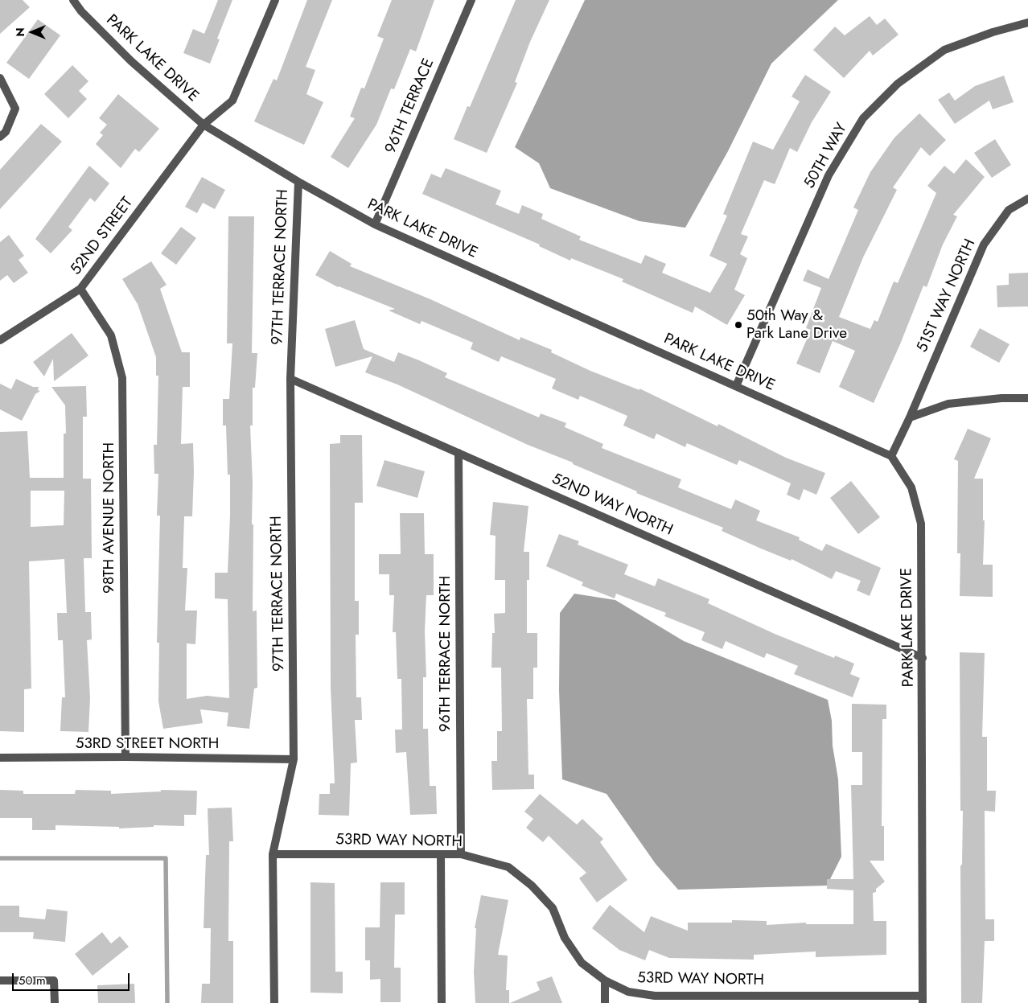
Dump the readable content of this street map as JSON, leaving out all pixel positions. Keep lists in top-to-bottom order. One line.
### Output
{"streets":{"street":["PARK LAKE DRIVE","96TH TERRACE","50TH WAY","52ND STREET","97TH TERRACE NORTH","51ST WAY NORTH","52ND WAY NORTH","98TH AVENUE NORTH","96TH TERRACE NORTH","53RD STREET NORTH","53RD WAY NORTH"]},"crossings":[["PARK LAKE DRIVE","96TH TERRACE"],["PARK LAKE DRIVE","50TH WAY"],["PARK LAKE DRIVE","52ND STREET"],["PARK LAKE DRIVE","97TH TERRACE NORTH"],["PARK LAKE DRIVE","51ST WAY NORTH"],["PARK LAKE DRIVE","52ND WAY NORTH"],["PARK LAKE DRIVE","53RD WAY NORTH"],["52ND STREET","98TH AVENUE NORTH"],["97TH TERRACE NORTH","52ND WAY NORTH"],["97TH TERRACE NORTH","53RD STREET NORTH"],["97TH TERRACE NORTH","53RD WAY NORTH"],["52ND WAY NORTH","96TH TERRACE NORTH"],["98TH AVENUE NORTH","53RD STREET NORTH"],["96TH TERRACE NORTH","53RD WAY NORTH"]],"places":["50th Way & Park Lane Drive"],"scale_bar":"50 m","north":"left"}
